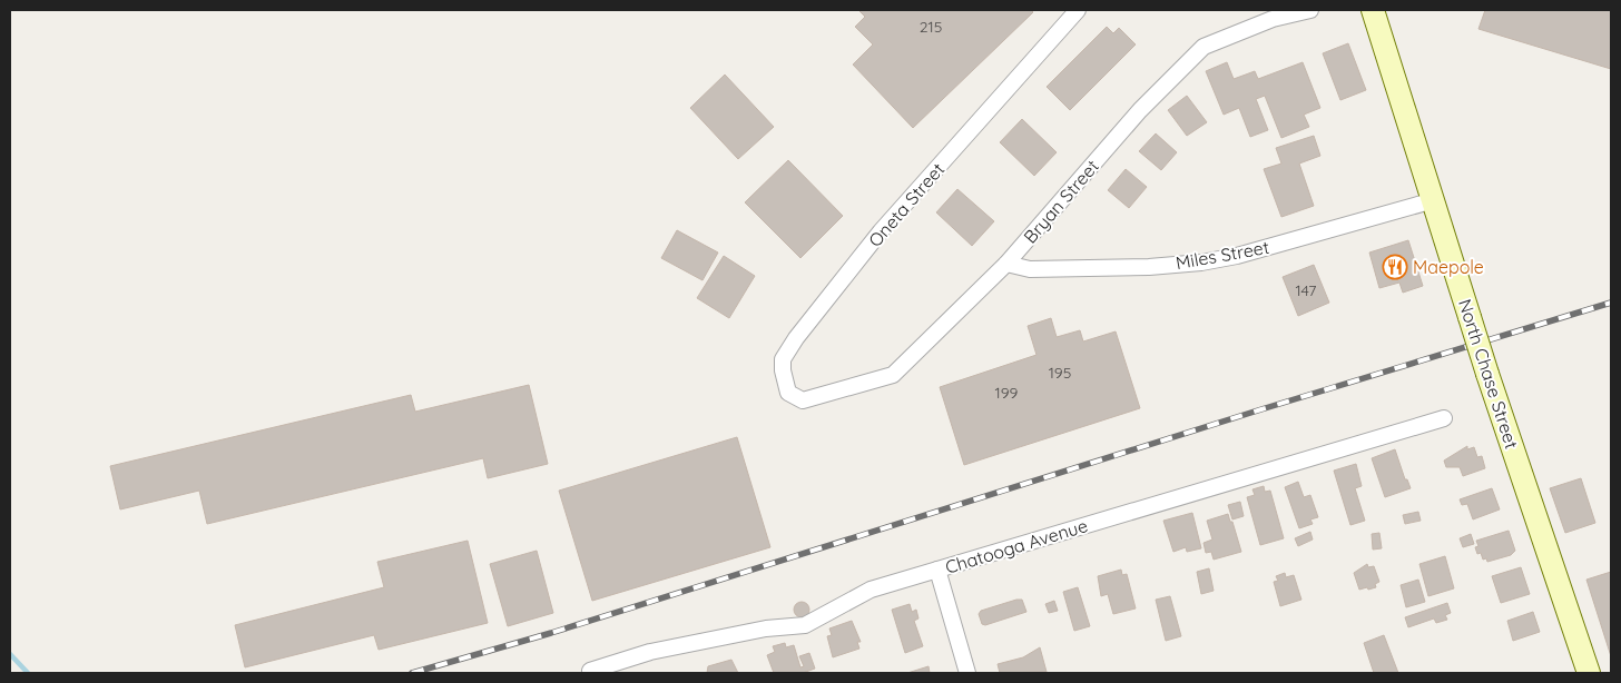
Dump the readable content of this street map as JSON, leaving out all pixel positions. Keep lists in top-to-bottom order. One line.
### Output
{"streets":{"main road":["North Chase Street"],"street":["Bryan Street","Oneta Street","Miles Street","Chatooga Avenue"]},"crossings":[["Bryan Street","Oneta Street"],["Bryan Street","Miles Street"],["Miles Street","North Chase Street"]],"places":{"restaurant":["Maepole"]},"house_numbers":["215","147","195","199"]}
